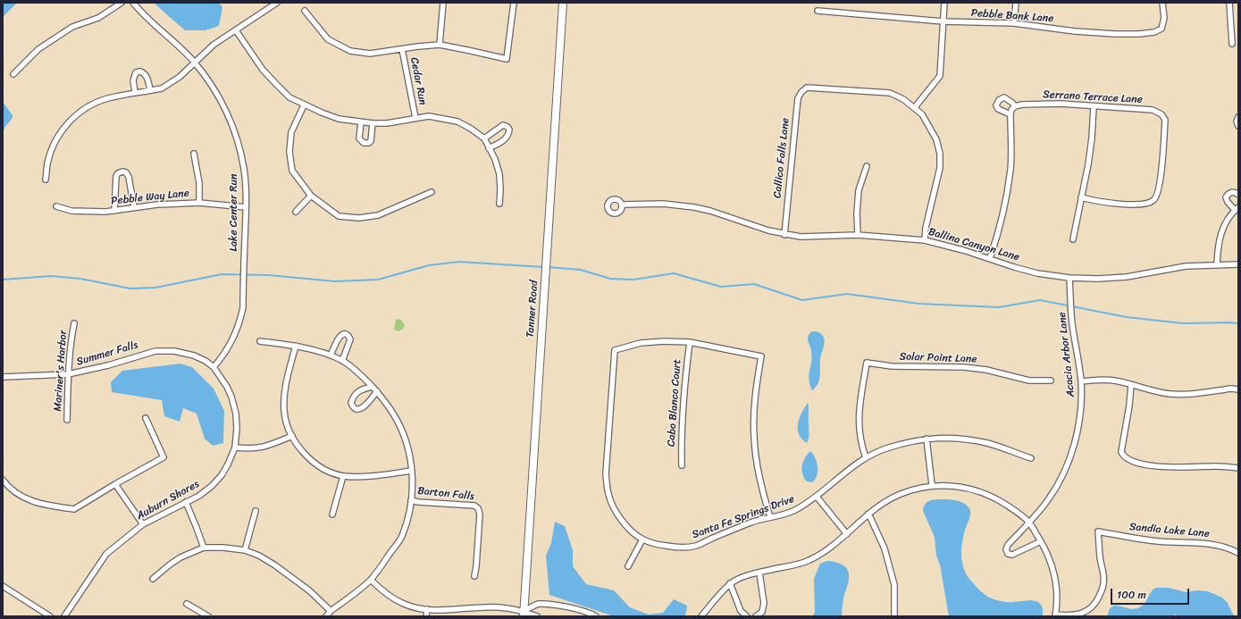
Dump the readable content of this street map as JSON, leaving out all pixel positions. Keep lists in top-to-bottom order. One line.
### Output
{"streets":{"main road":["Tanner Road"],"street":["Pebble Bank Lane","Cedar Run","Serrano Terrace Lane","Callico Falls Lane","Pebble Way Lane","Lake Center Run","Ballina Canyon Lane","Summer Falls","Acacia Arbor Lane","Solar Point Lane","Mariner's Harbor","Cabo Blanco Court","Barton Falls","Auburn Shores","Santa Fe Springs Drive","Sandia Lake Lane"]},"crossings":[["Callico Falls Lane","Ballina Canyon Lane"],["Pebble Way Lane","Lake Center Run"],["Lake Center Run","Summer Falls"],["Lake Center Run","Auburn Shores"],["Ballina Canyon Lane","Acacia Arbor Lane"],["Summer Falls","Mariner's Harbor"],["Summer Falls","Auburn Shores"],["Solar Point Lane","Santa Fe Springs Drive"],["Cabo Blanco Court","Santa Fe Springs Drive"]],"scale_bar":"100 m"}
